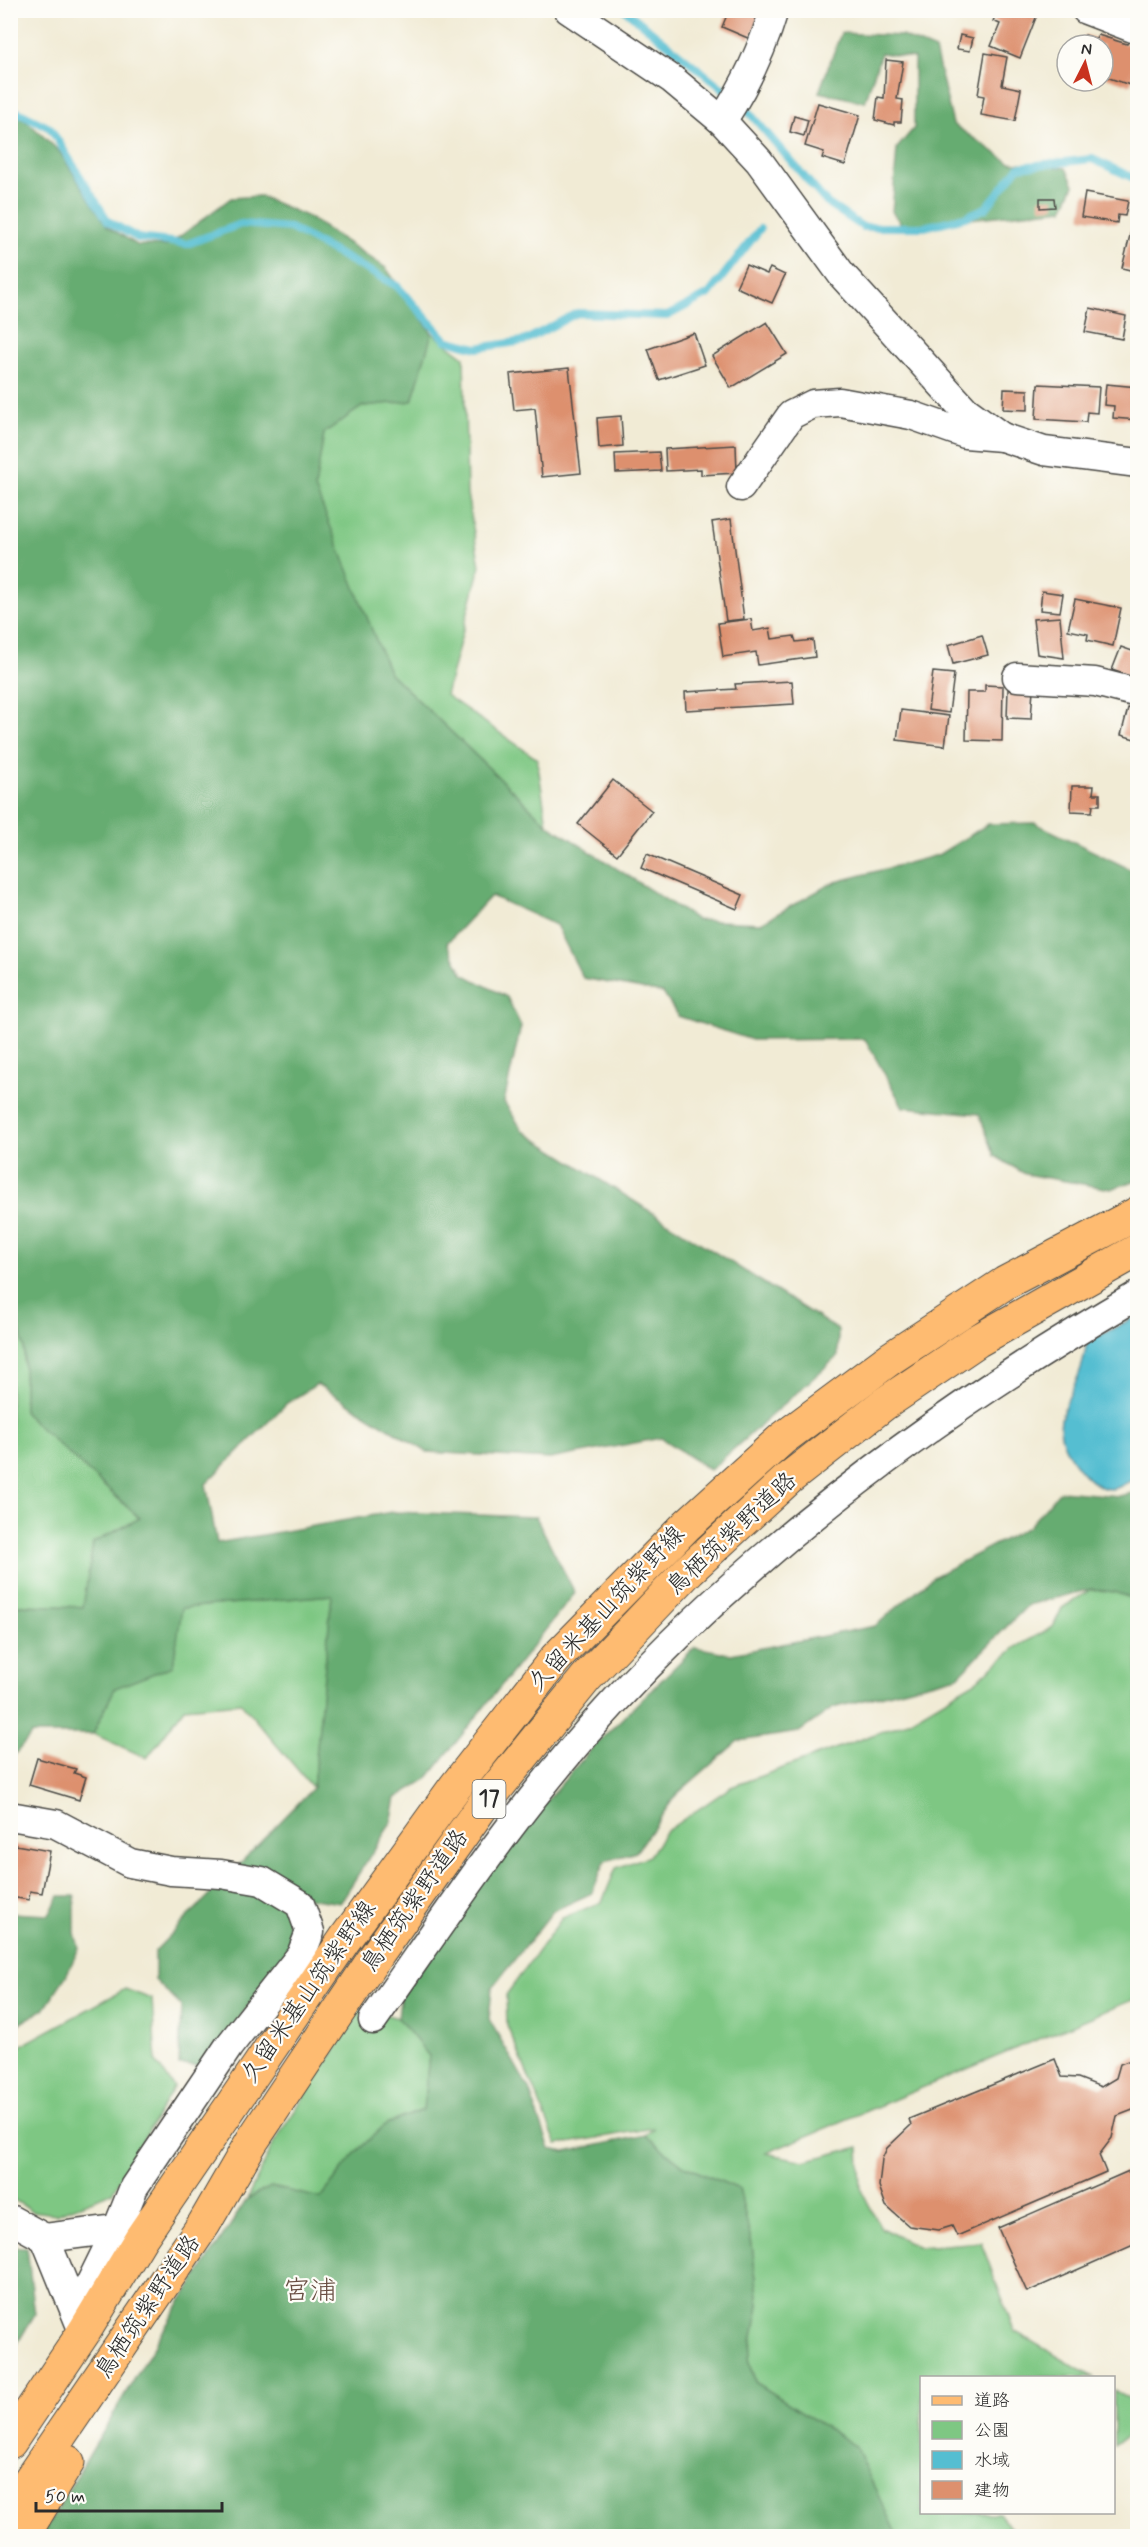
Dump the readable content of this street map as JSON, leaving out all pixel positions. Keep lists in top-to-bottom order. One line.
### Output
{"streets":{"main road":["鳥栖筑紫野道路","久留米基山筑紫野線","17"]},"districts":["宮浦"],"legend":["道路","公園","水域","建物"],"scale_bar":"50 m","north":"top"}
